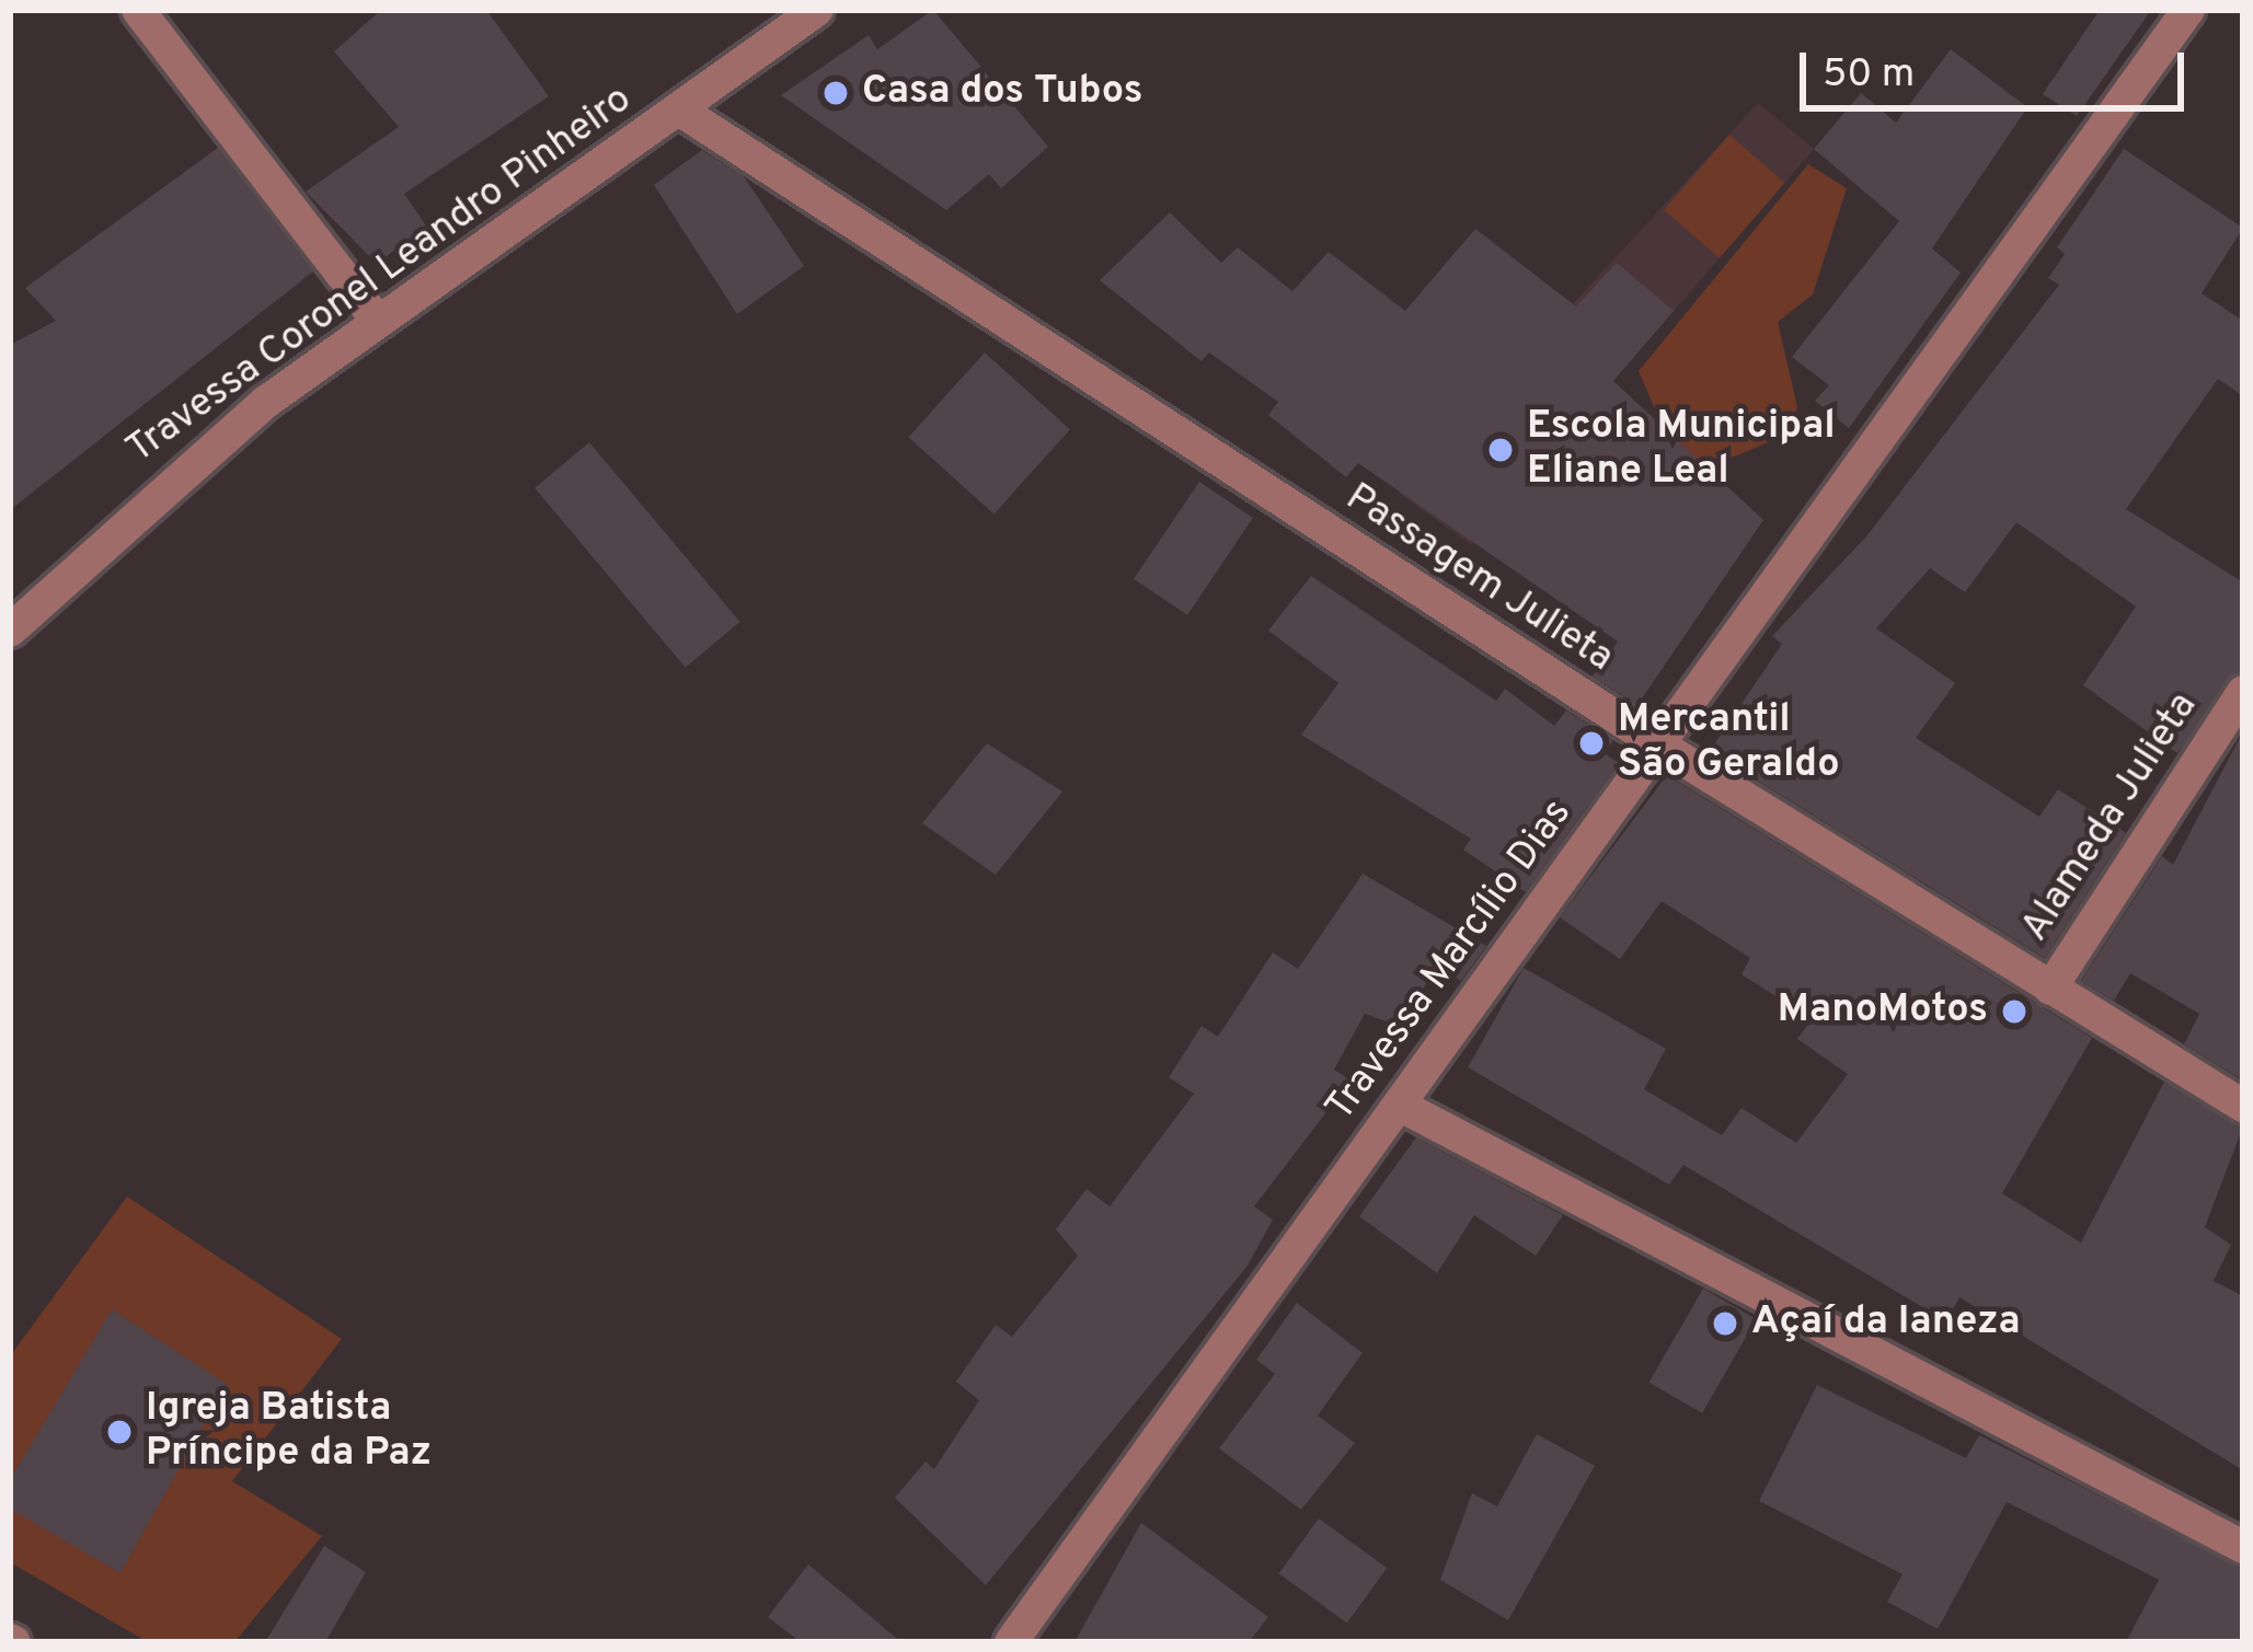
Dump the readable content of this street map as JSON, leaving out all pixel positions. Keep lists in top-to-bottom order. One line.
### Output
{"streets":{"street":["Travessa Coronel Leandro Pinheiro","Passagem Julieta","Alameda Julieta","Travessa Marcílio Dias"]},"crossings":[["Travessa Coronel Leandro Pinheiro","Passagem Julieta"],["Passagem Julieta","Alameda Julieta"],["Passagem Julieta","Travessa Marcílio Dias"]],"places":["Casa dos Tubos","Escola Municipal Eliane Leal","Mercantil São Geraldo","ManoMotos","Açaí da Ianeza","Igreja Batista Príncipe da Paz"],"scale_bar":"50 m"}
